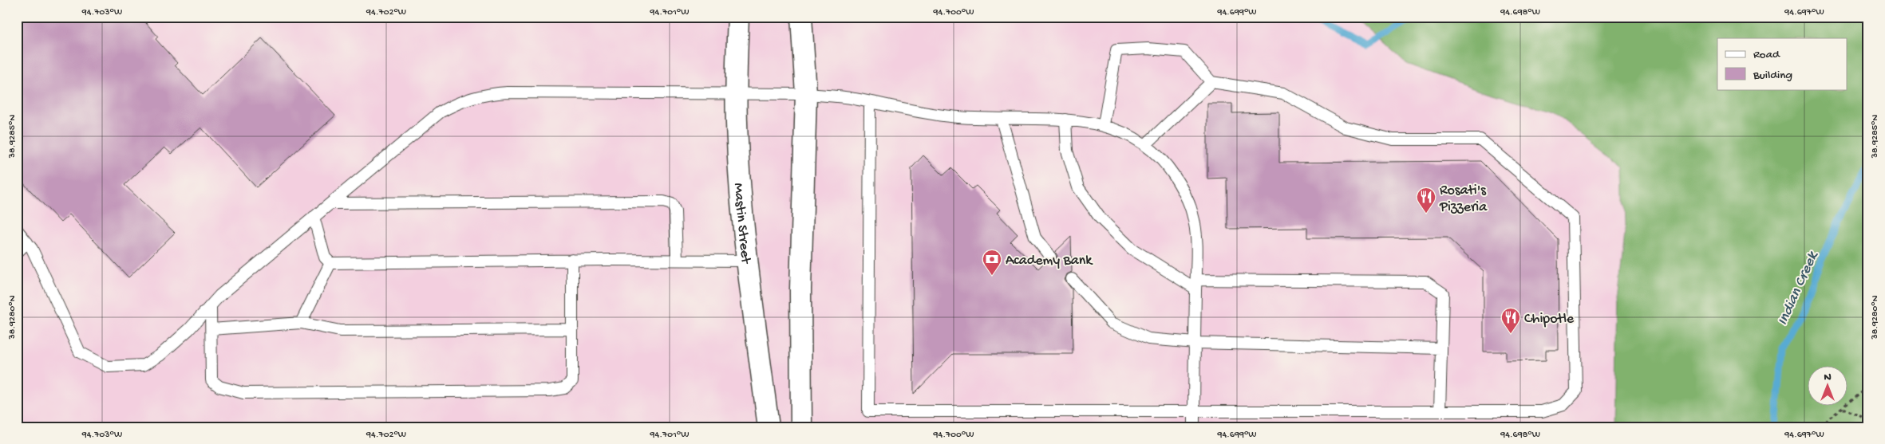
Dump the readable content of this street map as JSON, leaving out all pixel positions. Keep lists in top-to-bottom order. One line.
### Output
{"streets":{"street":["Mastin Street"]},"water":["Indian Creek"],"places":{"restaurant":["Rosati's Pizzeria","Chipotle"],"bank":["Academy Bank"]},"legend":["Road","Building"],"north":"top","coordinates":["94.703°W","94.702°W","94.701°W","94.700°W","94.699°W","94.698°W","94.697°W","38.9285°N","38.9280°N"]}
